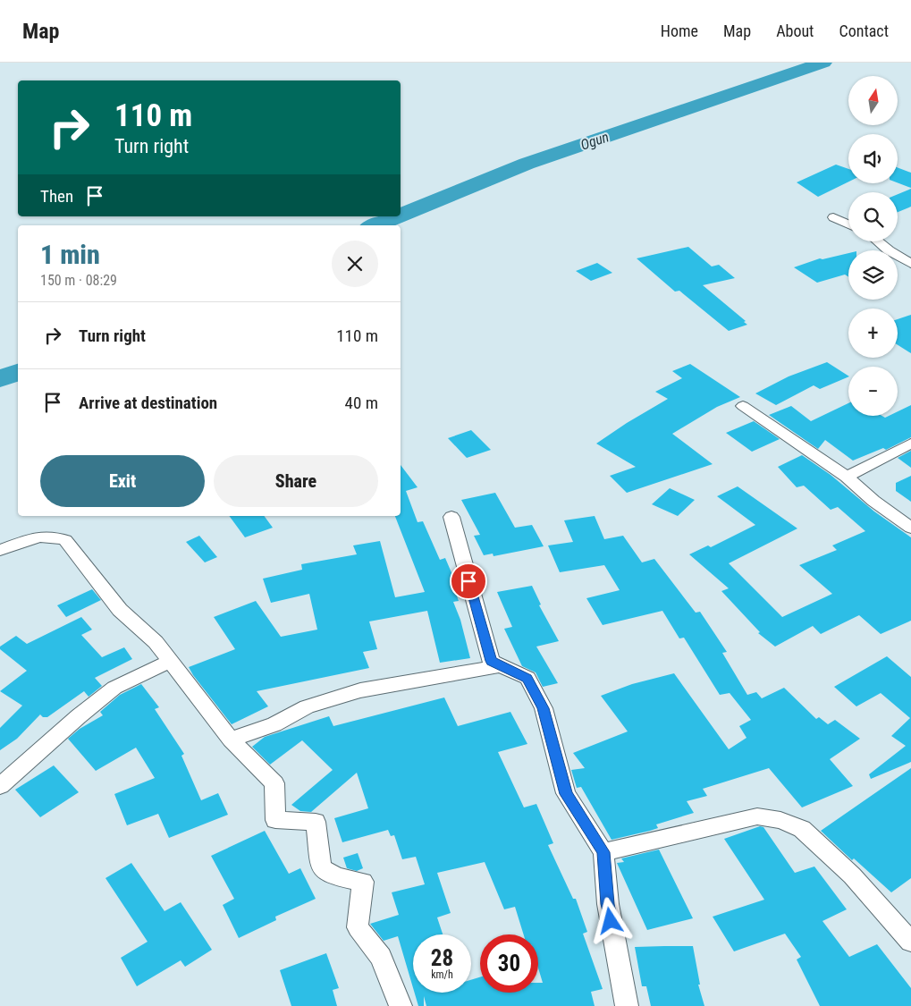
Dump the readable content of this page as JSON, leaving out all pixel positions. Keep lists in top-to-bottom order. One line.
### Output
{"water":["Ogun"],"north":"top","page":{"header":"Map","nav":["Home","Map","About","Contact"],"map_buttons":["+","−"],"turn":["110 m","Turn right"],"then":"Then","heading":["1 min","150 m · 08:29"],"list":[{"name":"Turn right","value":"110 m"},{"name":"Arrive at destination","value":"40 m"}],"buttons":["Exit","Share"],"speed":"28 km/h","limit":"30"}}
